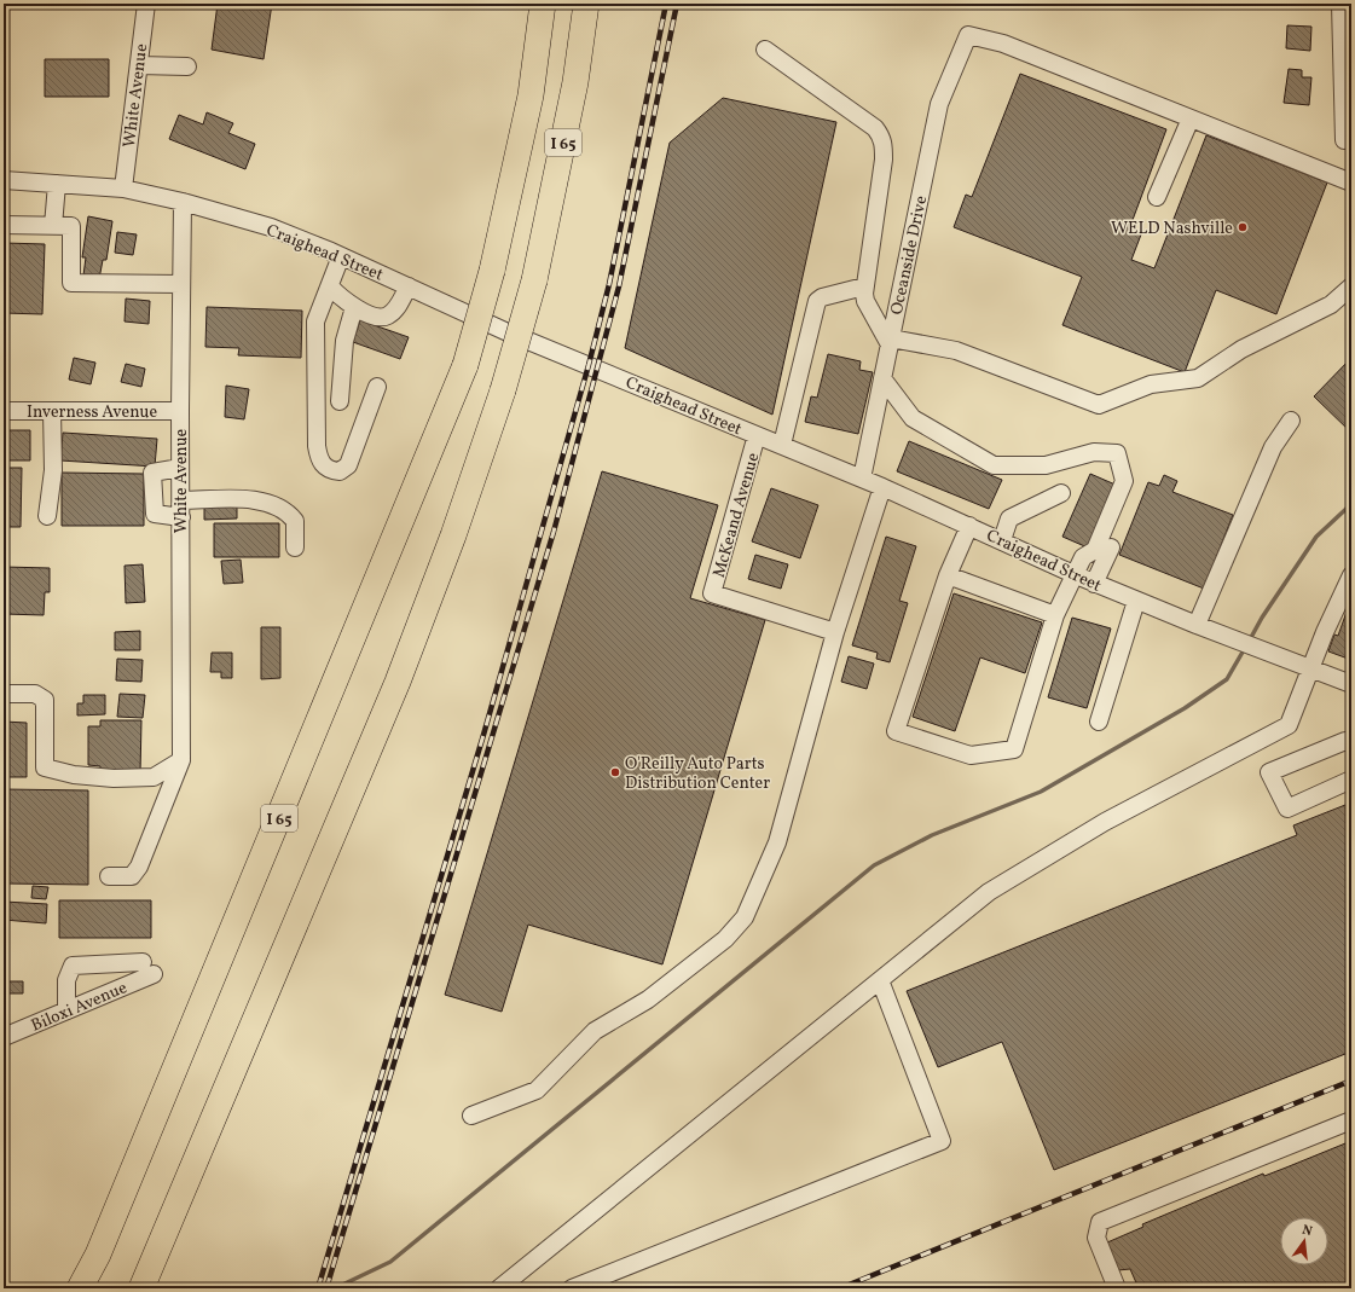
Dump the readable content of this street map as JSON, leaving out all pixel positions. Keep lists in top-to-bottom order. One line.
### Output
{"streets":{"highway":["I 65"],"street":["White Avenue","Craighead Street","Oceanside Drive","Inverness Avenue","McKeand Avenue","Biloxi Avenue"]},"crossings":[["White Avenue","Craighead Street"],["White Avenue","Inverness Avenue"],["Craighead Street","Oceanside Drive"],["Craighead Street","McKeand Avenue"]],"places":["WELD Nashville","O'Reilly Auto Parts Distribution Center"],"north":"top"}
